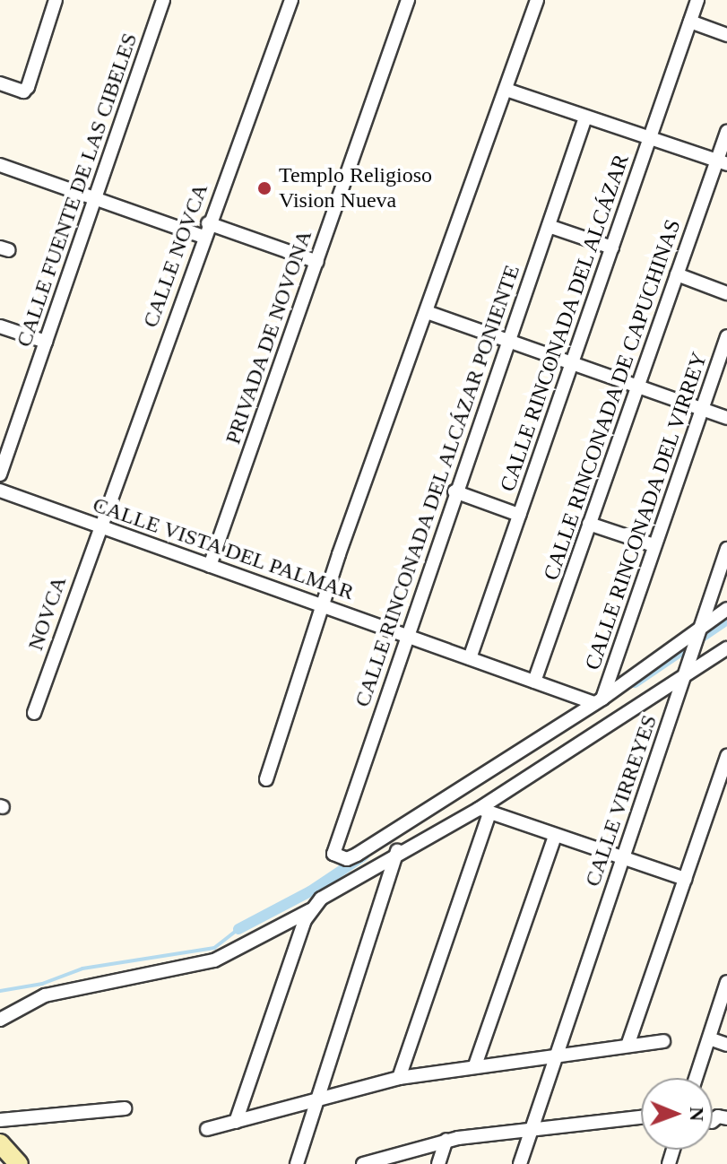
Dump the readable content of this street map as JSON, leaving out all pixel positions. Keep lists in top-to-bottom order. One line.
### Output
{"streets":{"street":["CALLE FUENTE DE LAS CIBELES","CALLE NOVCA","CALLE RINCONADA DEL ALCÁZAR","PRIVADA DE NOVONA","CALLE RINCONADA DE CAPUCHINAS","CALLE RINCONADA DEL ALCÁZAR PONIENTE","CALLE RINCONADA DEL VIRREY","CALLE VISTA DEL PALMAR","NOVCA","CALLE VIRREYES"]},"crossings":[["CALLE NOVCA","CALLE VISTA DEL PALMAR"],["CALLE NOVCA","NOVCA"],["CALLE RINCONADA DEL ALCÁZAR","CALLE VISTA DEL PALMAR"],["PRIVADA DE NOVONA","CALLE VISTA DEL PALMAR"],["CALLE RINCONADA DE CAPUCHINAS","CALLE VISTA DEL PALMAR"],["CALLE RINCONADA DEL ALCÁZAR PONIENTE","CALLE RINCONADA DEL VIRREY"],["CALLE RINCONADA DEL ALCÁZAR PONIENTE","CALLE VISTA DEL PALMAR"],["CALLE RINCONADA DEL VIRREY","CALLE VISTA DEL PALMAR"],["CALLE VISTA DEL PALMAR","NOVCA"]],"places":["Templo Religioso Vision Nueva"],"north":"right"}
